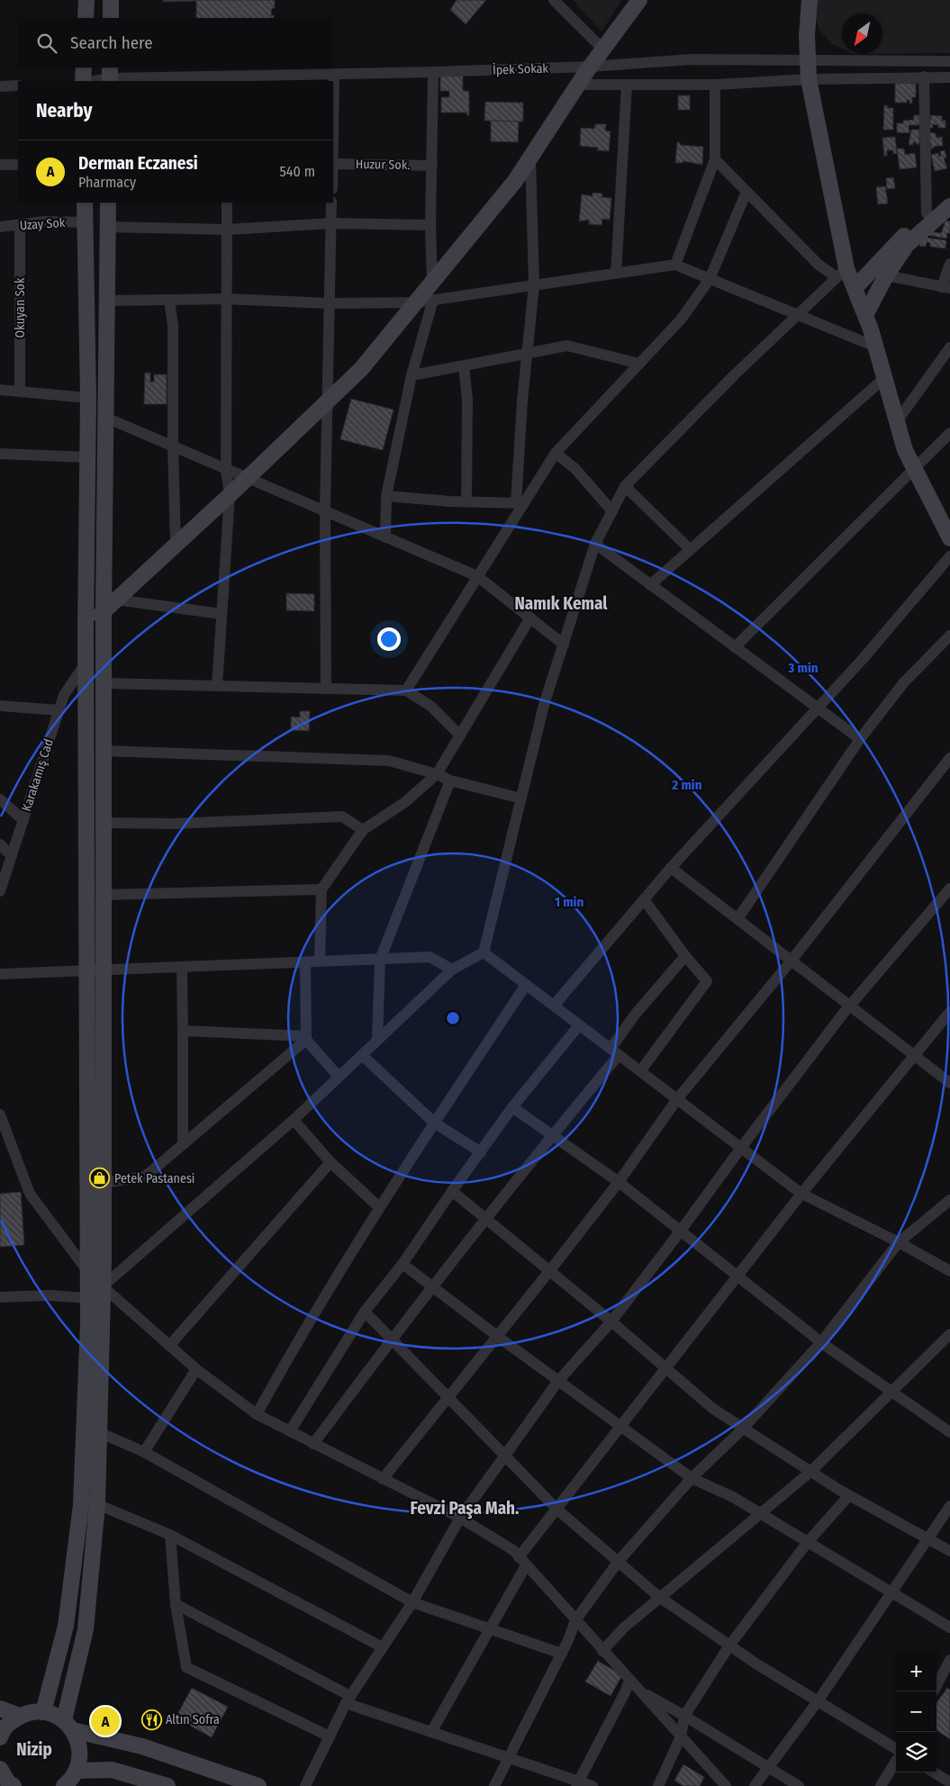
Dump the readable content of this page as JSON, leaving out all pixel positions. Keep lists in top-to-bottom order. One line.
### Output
{"streets":{"street":["İpek Sokak","Huzur Sok.","Uzay Sok","Okuyan Sok","Karakamış Cad"]},"crossings":[["Uzay Sok","Okuyan Sok"]],"districts":["Namık Kemal","Fevzi Paşa Mah.","Nizip"],"places":{"shop":["Petek Pastanesi"],"restaurant":["Altın Sofra"]},"north":"bottom left","page":{"search":"Search here","heading":"Nearby","list":[{"mark":"A","name":"Derman Eczanesi","note":"Pharmacy","value":"540 m"}],"map_buttons":["+","−"],"pins":"A"},"rings":["3 min","2 min","1 min"]}
